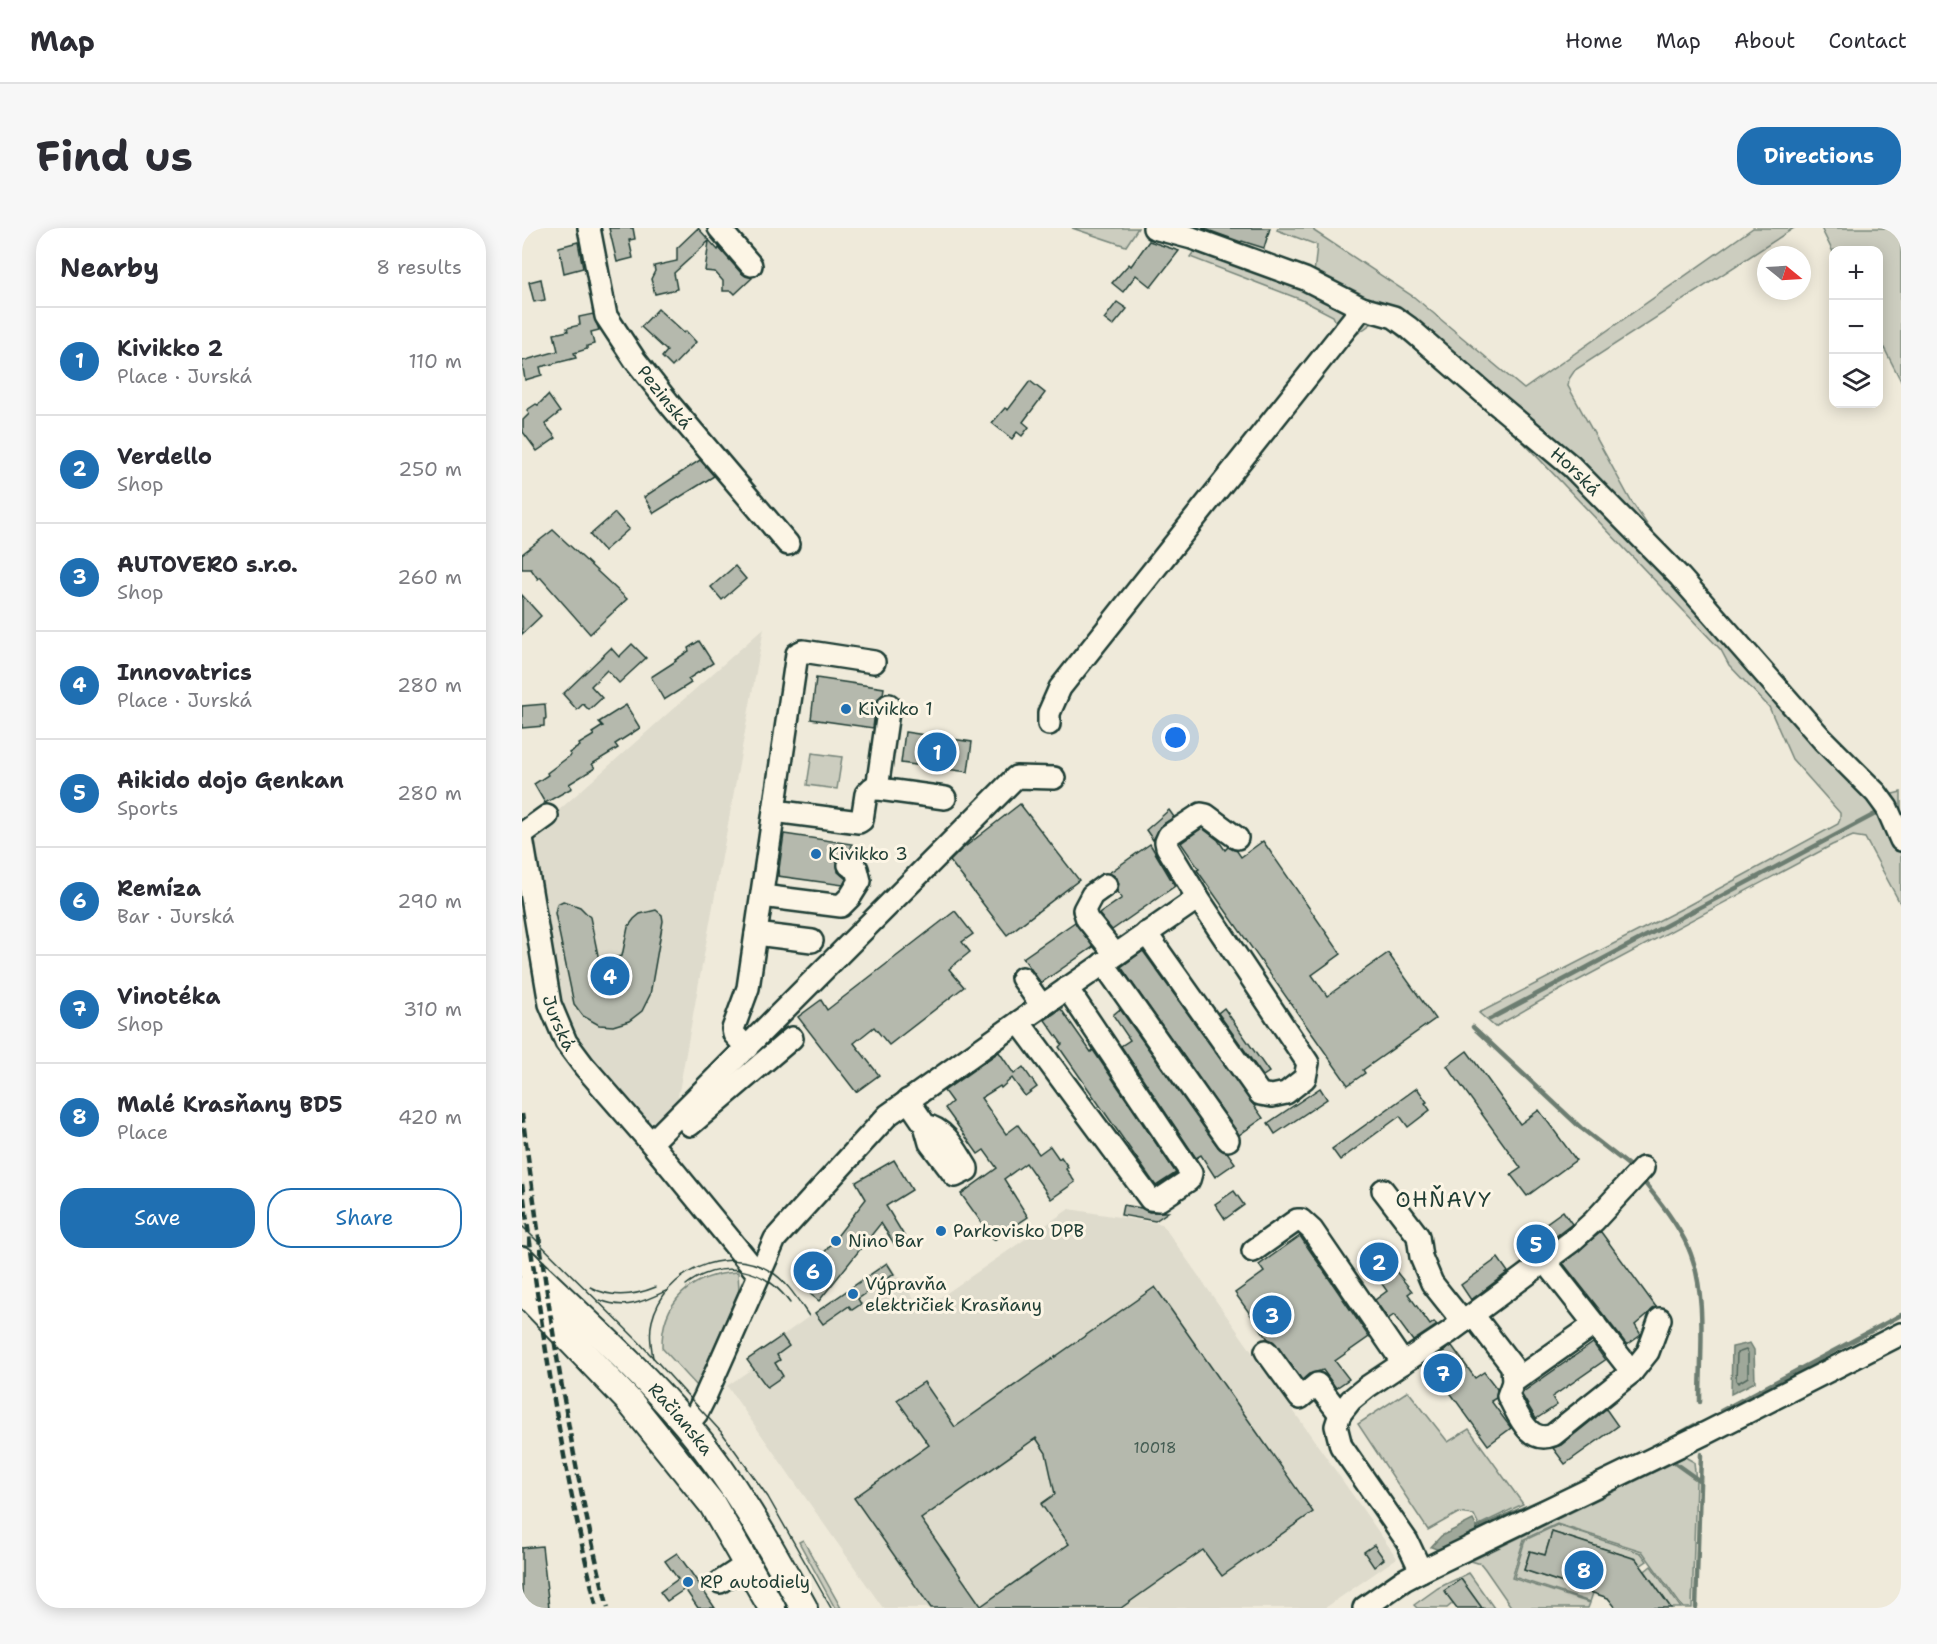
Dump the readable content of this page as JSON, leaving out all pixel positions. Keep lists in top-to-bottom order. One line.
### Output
{"streets":{"main road":["Račianska"],"street":["Pezinská","Horská","Jurská"]},"districts":["OHŇAVY"],"places":["Kivikko 1","Kivikko 3","Parkovisko DPB","Nino Bar","Výpravňa električiek Krasňany","RP autodiely"],"house_numbers":["10018"],"north":"right","page":{"header":"Map","nav":["Home","Map","About","Contact"],"buttons":["Directions",["Save","Share"]],"title":"Find us","heading":["Nearby","8 results"],"map_buttons":["+","−"],"list":[{"mark":"1","name":"Kivikko 2","note":"Place · Jurská","value":"110 m"},{"mark":"2","name":"Verdello","note":"Shop","value":"250 m"},{"mark":"3","name":"AUTOVERO s.r.o.","note":"Shop","value":"260 m"},{"mark":"4","name":"Innovatrics","note":"Place · Jurská","value":"280 m"},{"mark":"5","name":"Aikido dojo Genkan","note":"Sports","value":"280 m"},{"mark":"6","name":"Remíza","note":"Bar · Jurská","value":"290 m"},{"mark":"7","name":"Vinotéka","note":"Shop","value":"310 m"},{"mark":"8","name":"Malé Krasňany BD5","note":"Place","value":"420 m"}],"pins":["1","4","5","2","6","3","7","8"]}}
